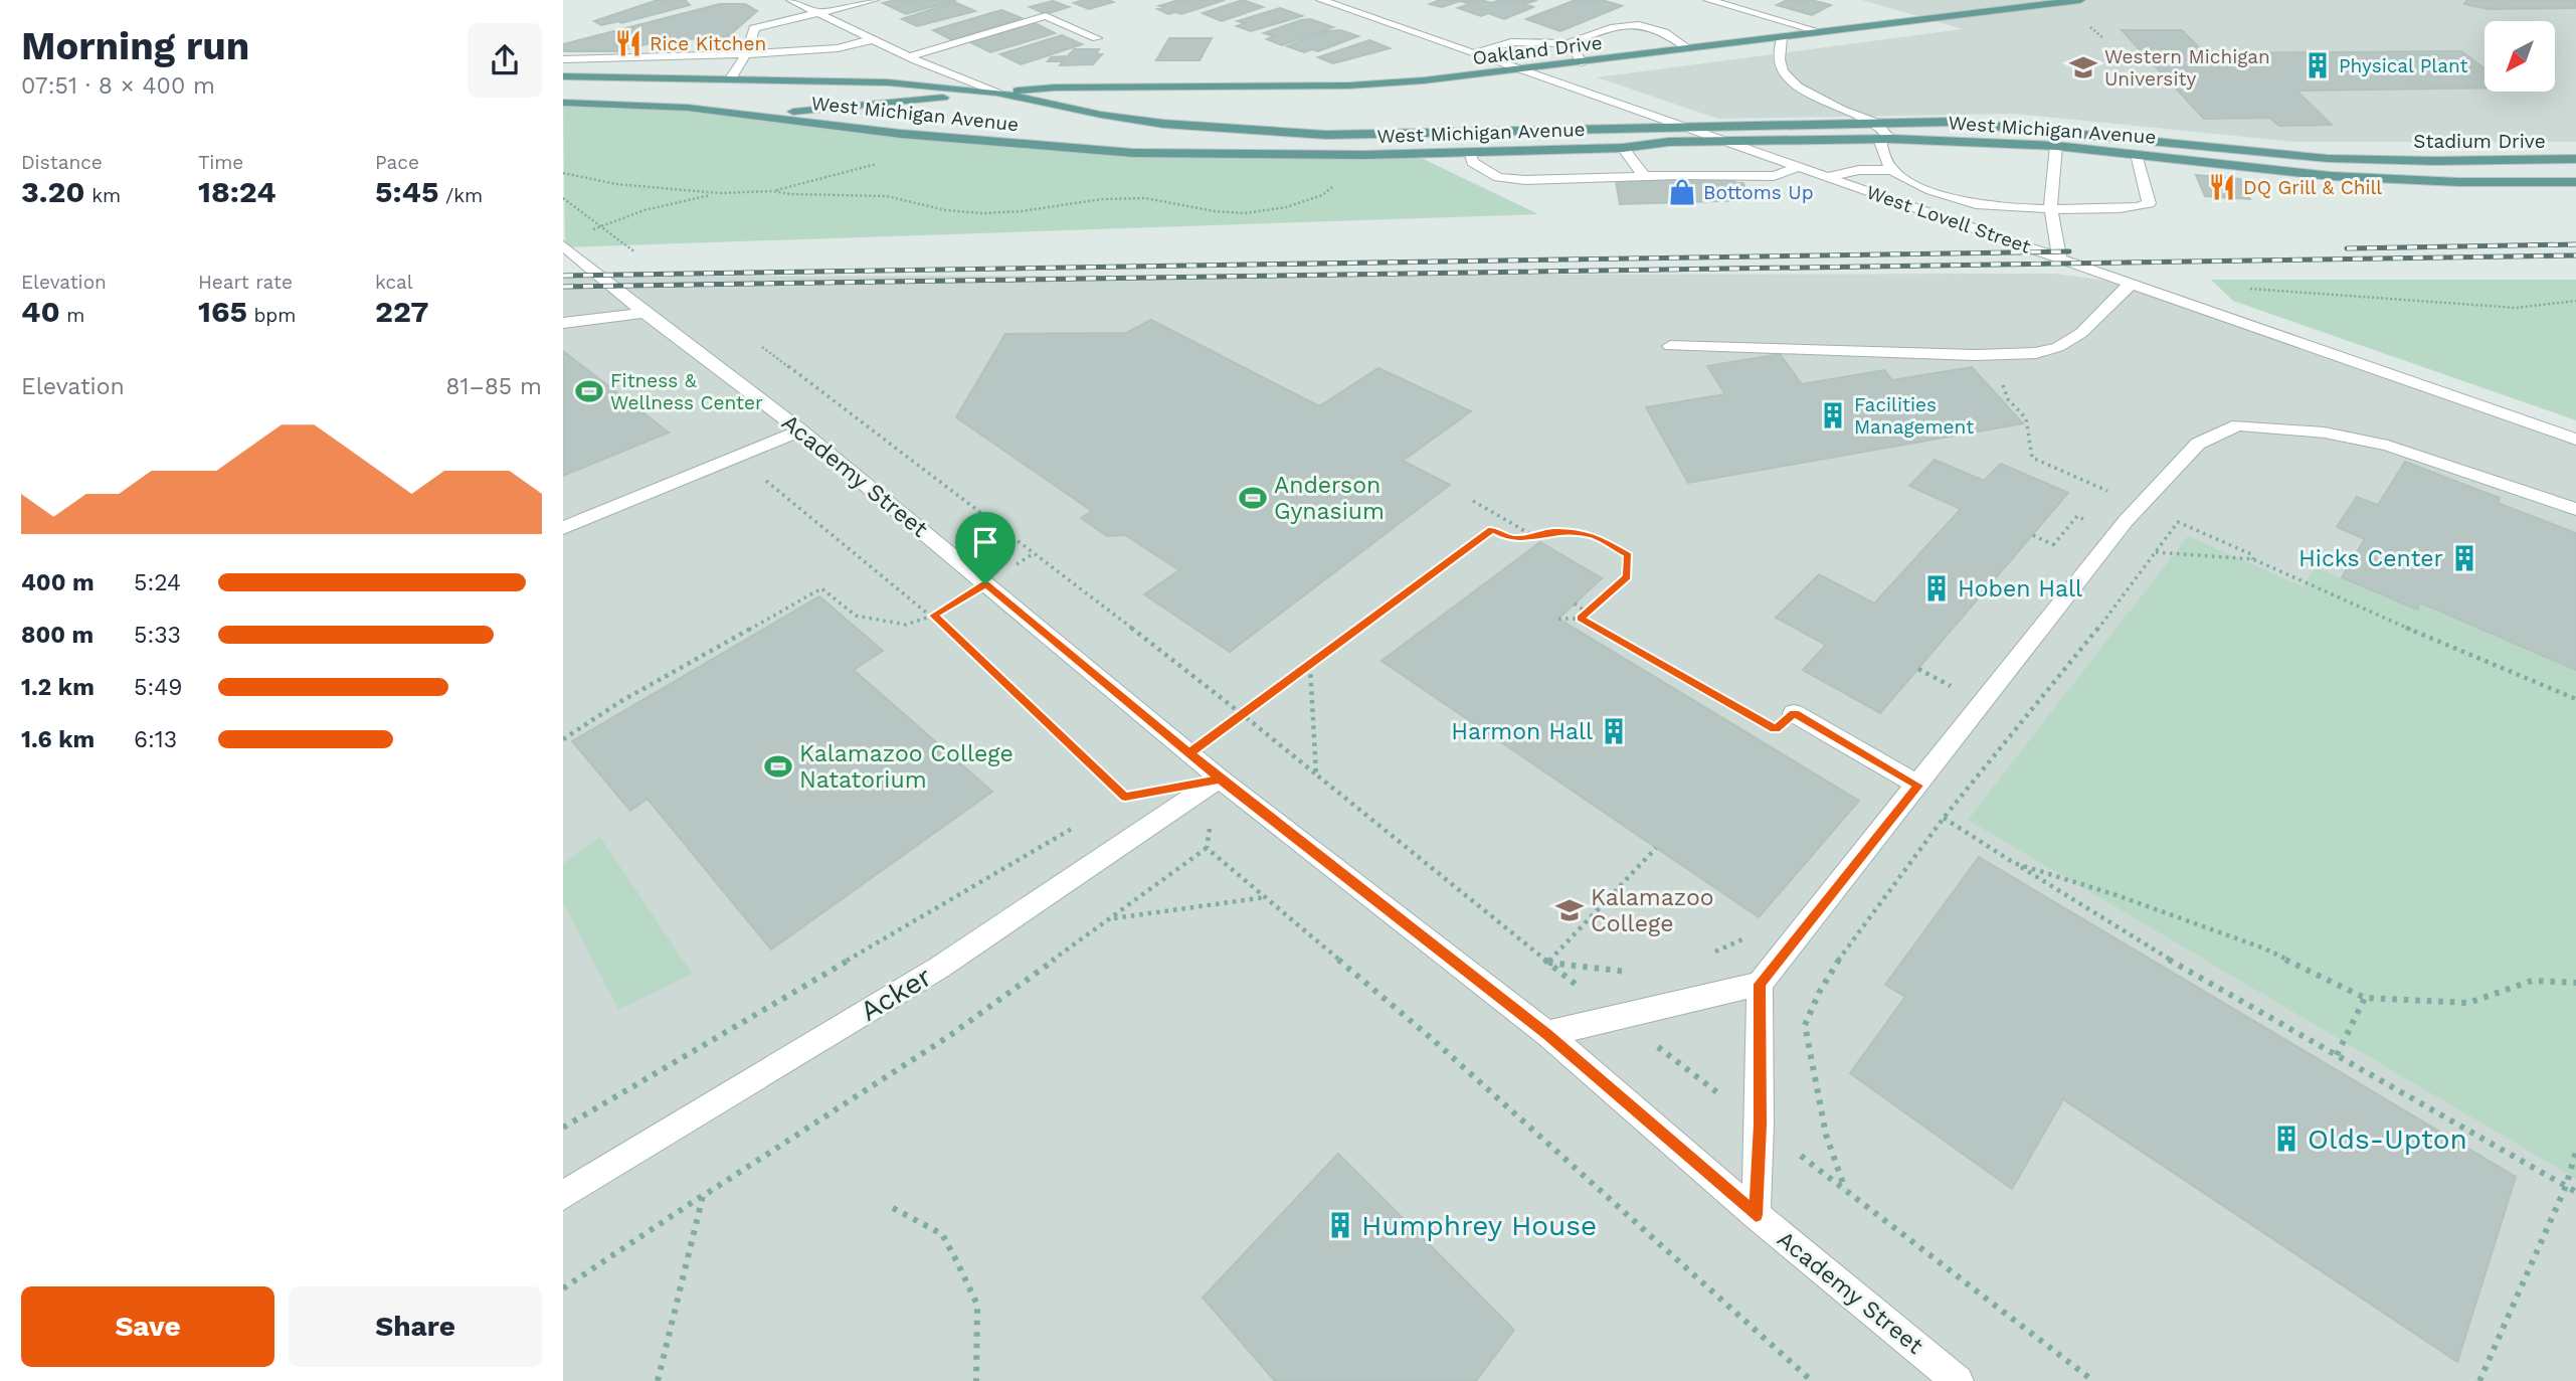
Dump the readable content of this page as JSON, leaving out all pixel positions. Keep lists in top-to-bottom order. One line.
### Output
{"streets":{"main road":["Oakland Drive","West Michigan Avenue","Stadium Drive"],"street":["West Lovell Street","Academy Street","Acker"]},"crossings":[["Oakland Drive","West Michigan Avenue"],["Oakland Drive","West Lovell Street"],["West Michigan Avenue","Stadium Drive"],["West Michigan Avenue","West Lovell Street"],["Academy Street","Acker"]],"places":{"restaurant":["Rice Kitchen","DQ Grill & Chill"],"building":["Physical Plant","Facilities Management","Hicks Center","Hoben Hall","Harmon Hall","Olds-Upton","Humphrey House"],"school or university":["Western Michigan University","Kalamazoo College"],"shop":["Bottoms Up"],"sports":["Fitness & Wellness Center","Anderson Gynasium","Kalamazoo College Natatorium"]},"north":"bottom left","page":{"heading":["Morning run","07:51 · 8 × 400 m"],"stats":[["Distance","3.20 km"],["Time","18:24"],["Pace","5:45 /km"],["Elevation","40 m"],["Heart rate","165 bpm"],["kcal","227"]],"chart":["Elevation","81–85 m"],"list":[{"name":"400 m","note":"5:24"},{"name":"800 m","note":"5:33"},{"name":"1.2 km","note":"5:49"},{"name":"1.6 km","note":"6:13"}],"buttons":["Save","Share"]}}
